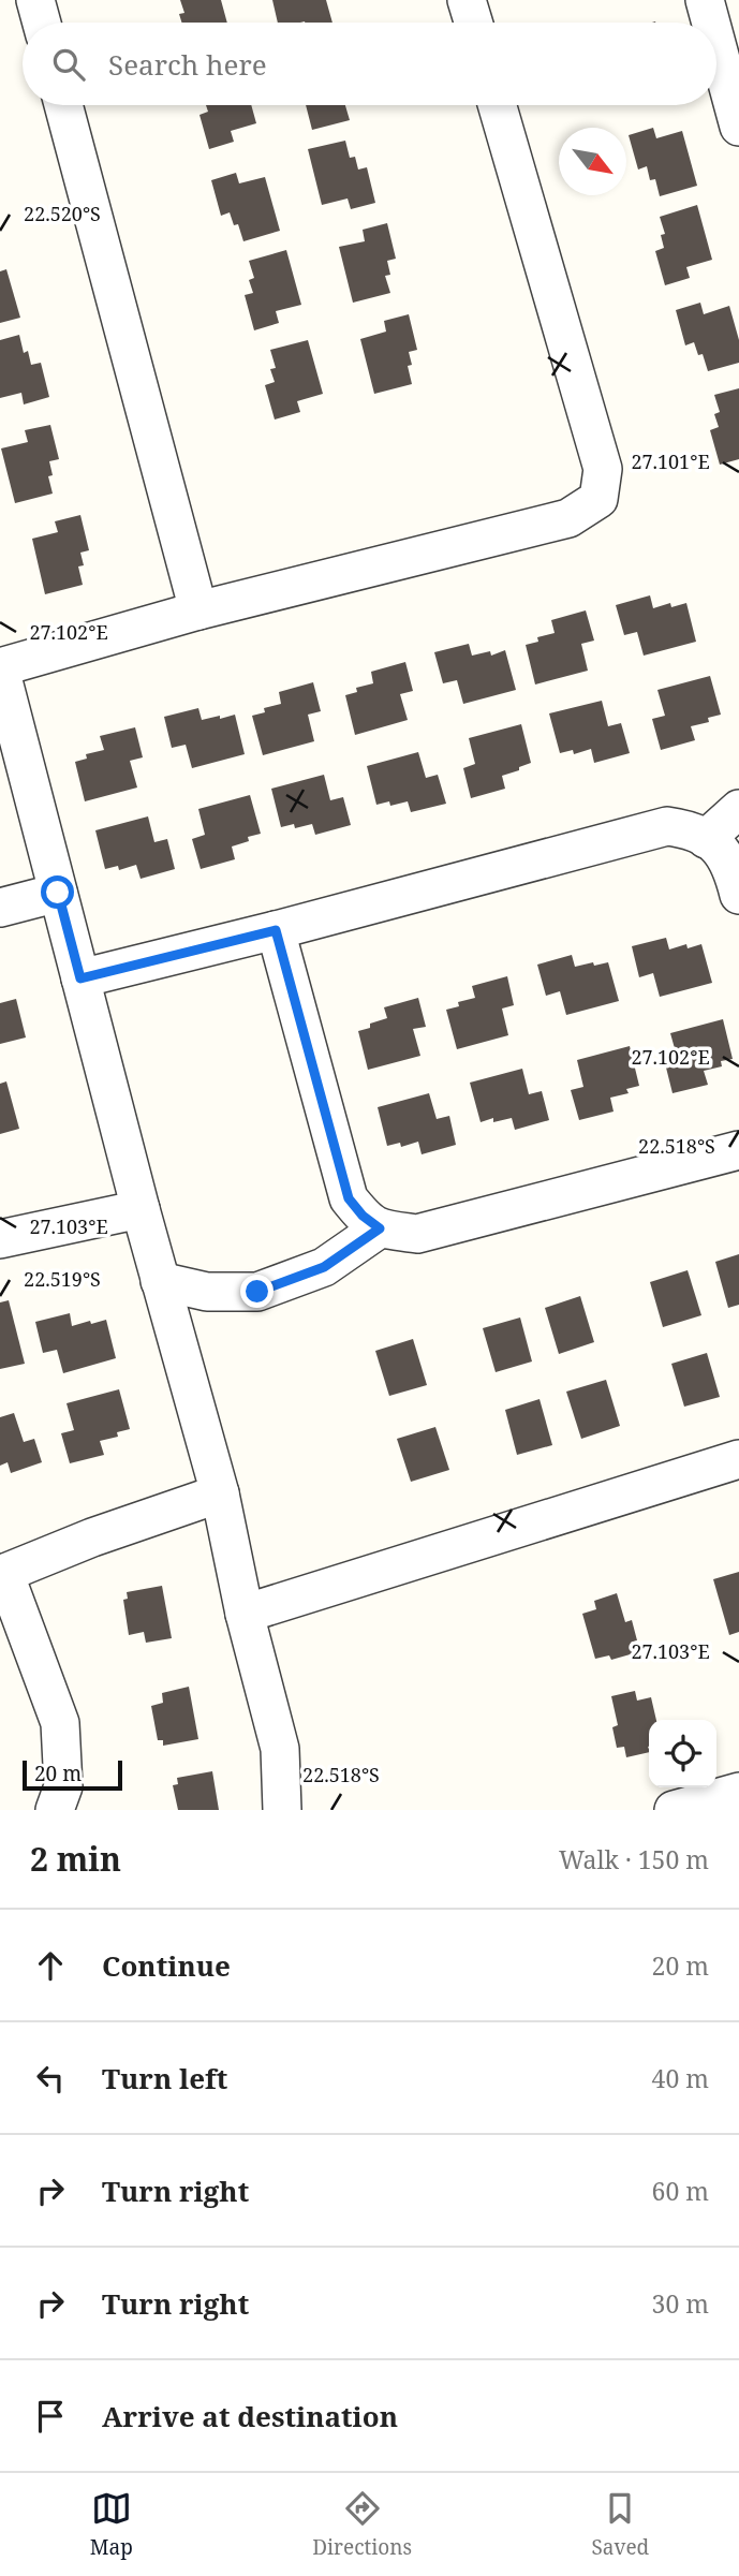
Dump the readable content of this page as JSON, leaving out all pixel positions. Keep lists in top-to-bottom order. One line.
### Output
{"scale_bar":"20 m","north":"bottom right","page":{"search":"Search here","scale":"20 m","heading":["2 min","Walk · 150 m"],"list":[["Continue","20 m"],["Turn left","40 m"],["Turn right","60 m"],["Turn right","30 m"],"Arrive at destination"],"nav":["Map","Directions","Saved"]},"coordinates":["22.520°S","27.101°E","27.102°E","22.518°S","27.103°E","22.519°S"]}
